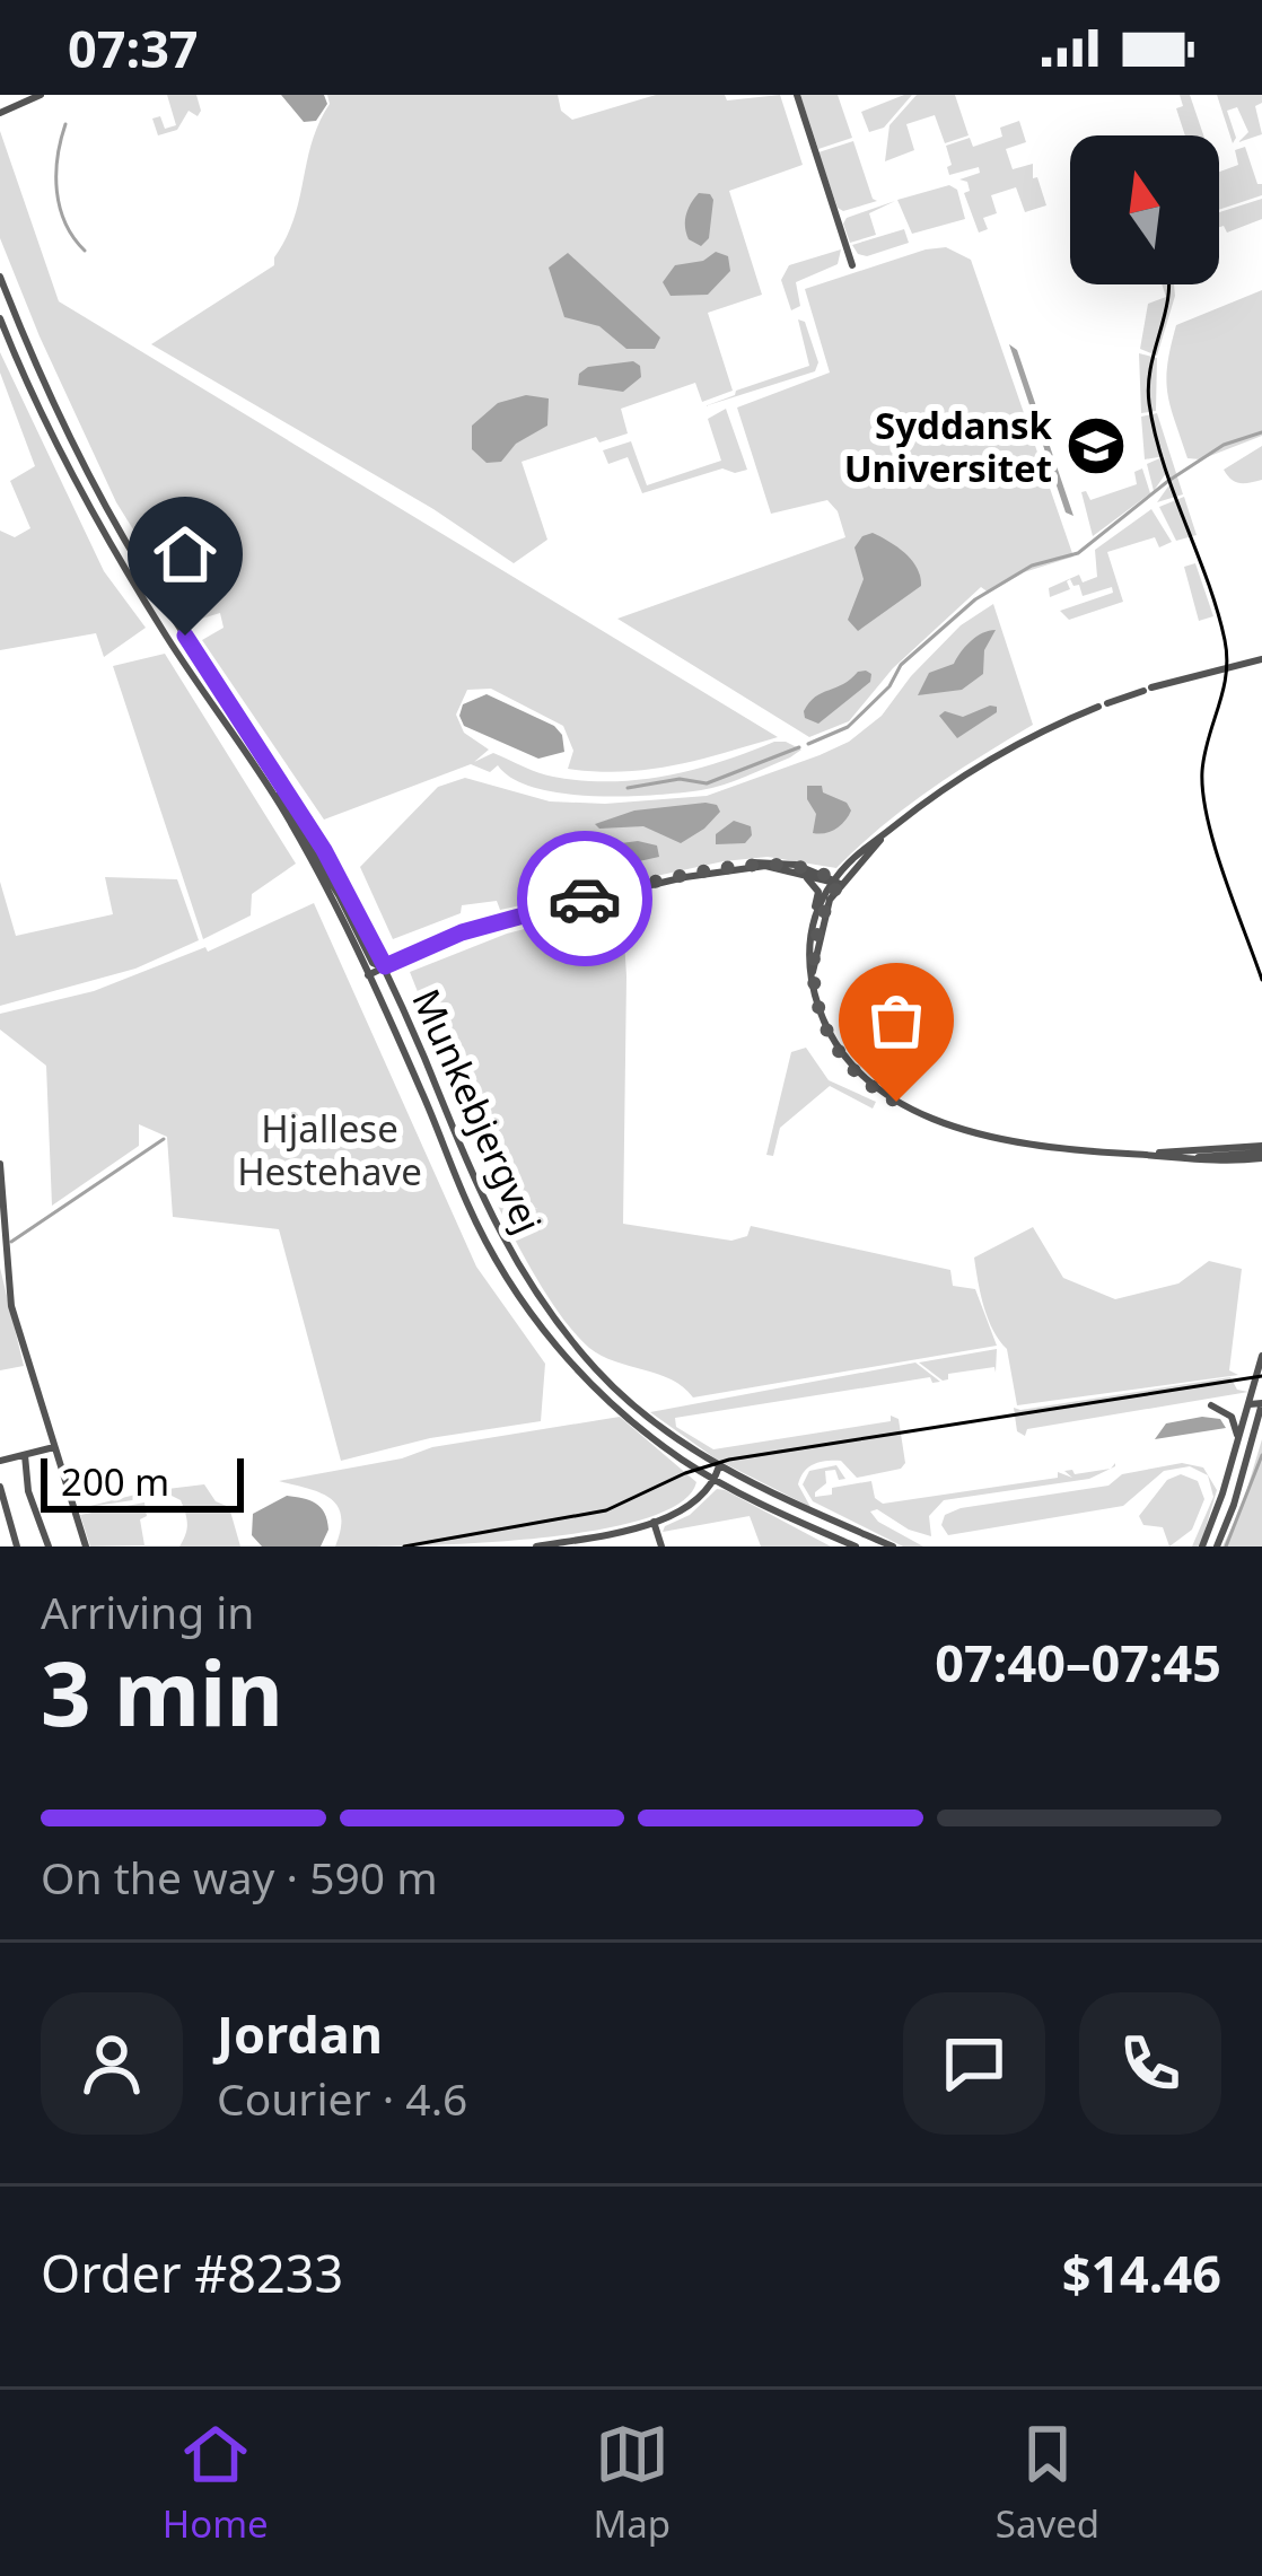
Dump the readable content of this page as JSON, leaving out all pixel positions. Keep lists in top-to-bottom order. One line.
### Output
{"streets":{"street":["Munkebjergvej"]},"parks":["Hjallese Hestehave"],"places":{"school or university":["Syddansk Universitet"]},"scale_bar":"200 m","north":"top","page":{"status":"07:37","scale":"200 m","heading":["3 min","Arriving in","07:40–07:45"],"panel":["Jordan","Courier · 4.6","Order #8233","$14.46"],"bar":"On the way · 590 m","tabs":["Home","Map","Saved"]}}
